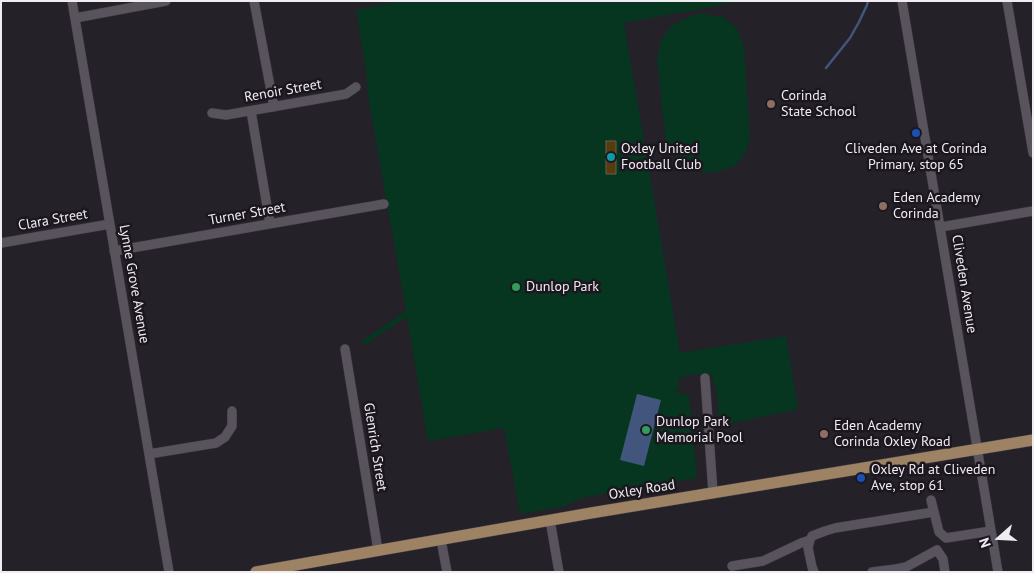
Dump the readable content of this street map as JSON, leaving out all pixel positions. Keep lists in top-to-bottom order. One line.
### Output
{"streets":{"main road":["Oxley Road"],"street":["Renoir Street","Turner Street","Clara Street","Lynne Grove Avenue","Cliveden Avenue","Glenrich Street"]},"crossings":[["Turner Street","Lynne Grove Avenue"],["Clara Street","Lynne Grove Avenue"],["Cliveden Avenue","Oxley Road"],["Glenrich Street","Oxley Road"]],"places":["Corinda State School","Cliveden Ave at Corinda Primary, stop 65","Oxley United Football Club","Eden Academy Corinda","Dunlop Park","Dunlop Park Memorial Pool","Eden Academy Corinda Oxley Road","Oxley Rd at Cliveden Ave, stop 61"],"north":"left"}
